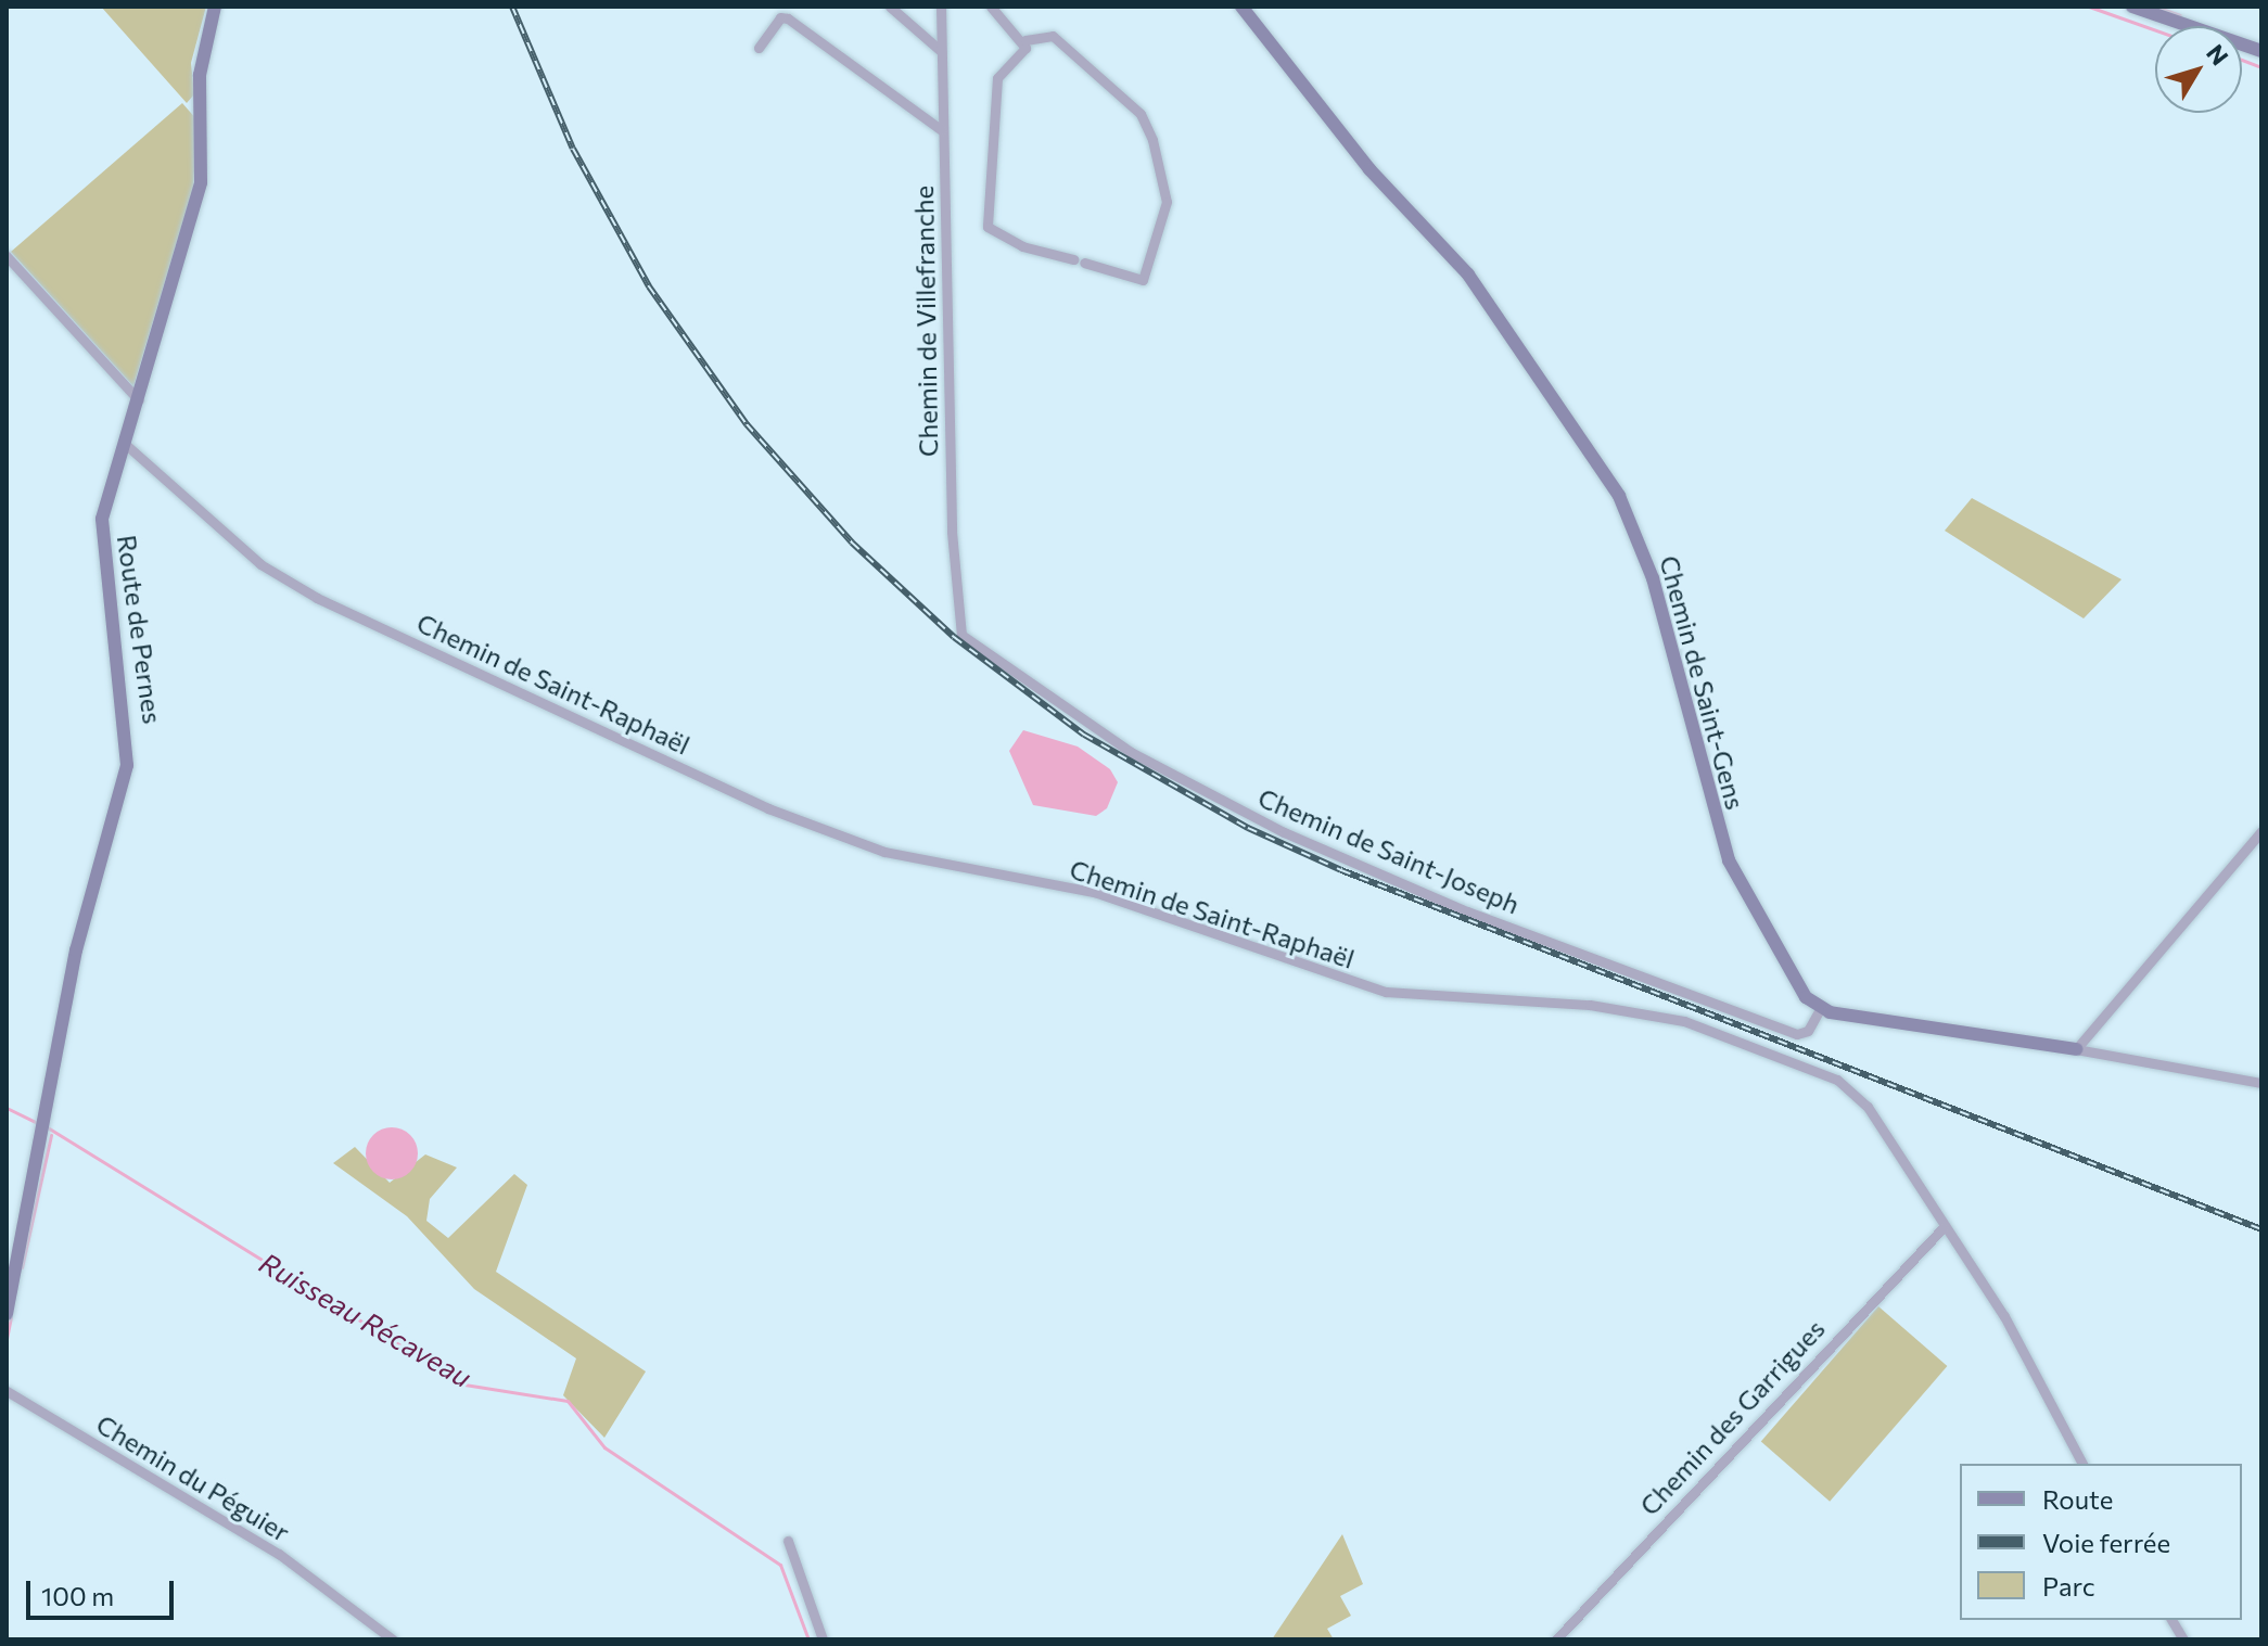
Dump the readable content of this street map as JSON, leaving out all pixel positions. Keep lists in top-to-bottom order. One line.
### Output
{"streets":{"street":["Chemin de Villefranche","Route de Pernes","Chemin de Saint-Gens","Chemin de Saint-Raphaël","Chemin de Saint-Joseph","Chemin des Garrigues","Chemin du Péguier"]},"crossings":[["Chemin de Villefranche","Chemin de Saint-Joseph"],["Route de Pernes","Chemin de Saint-Raphaël"],["Chemin de Saint-Gens","Chemin de Saint-Joseph"],["Chemin de Saint-Raphaël","Chemin des Garrigues"]],"water":["Ruisseau Récaveau"],"legend":["Route","Voie ferrée","Parc"],"scale_bar":"100 m","north":"top right"}
